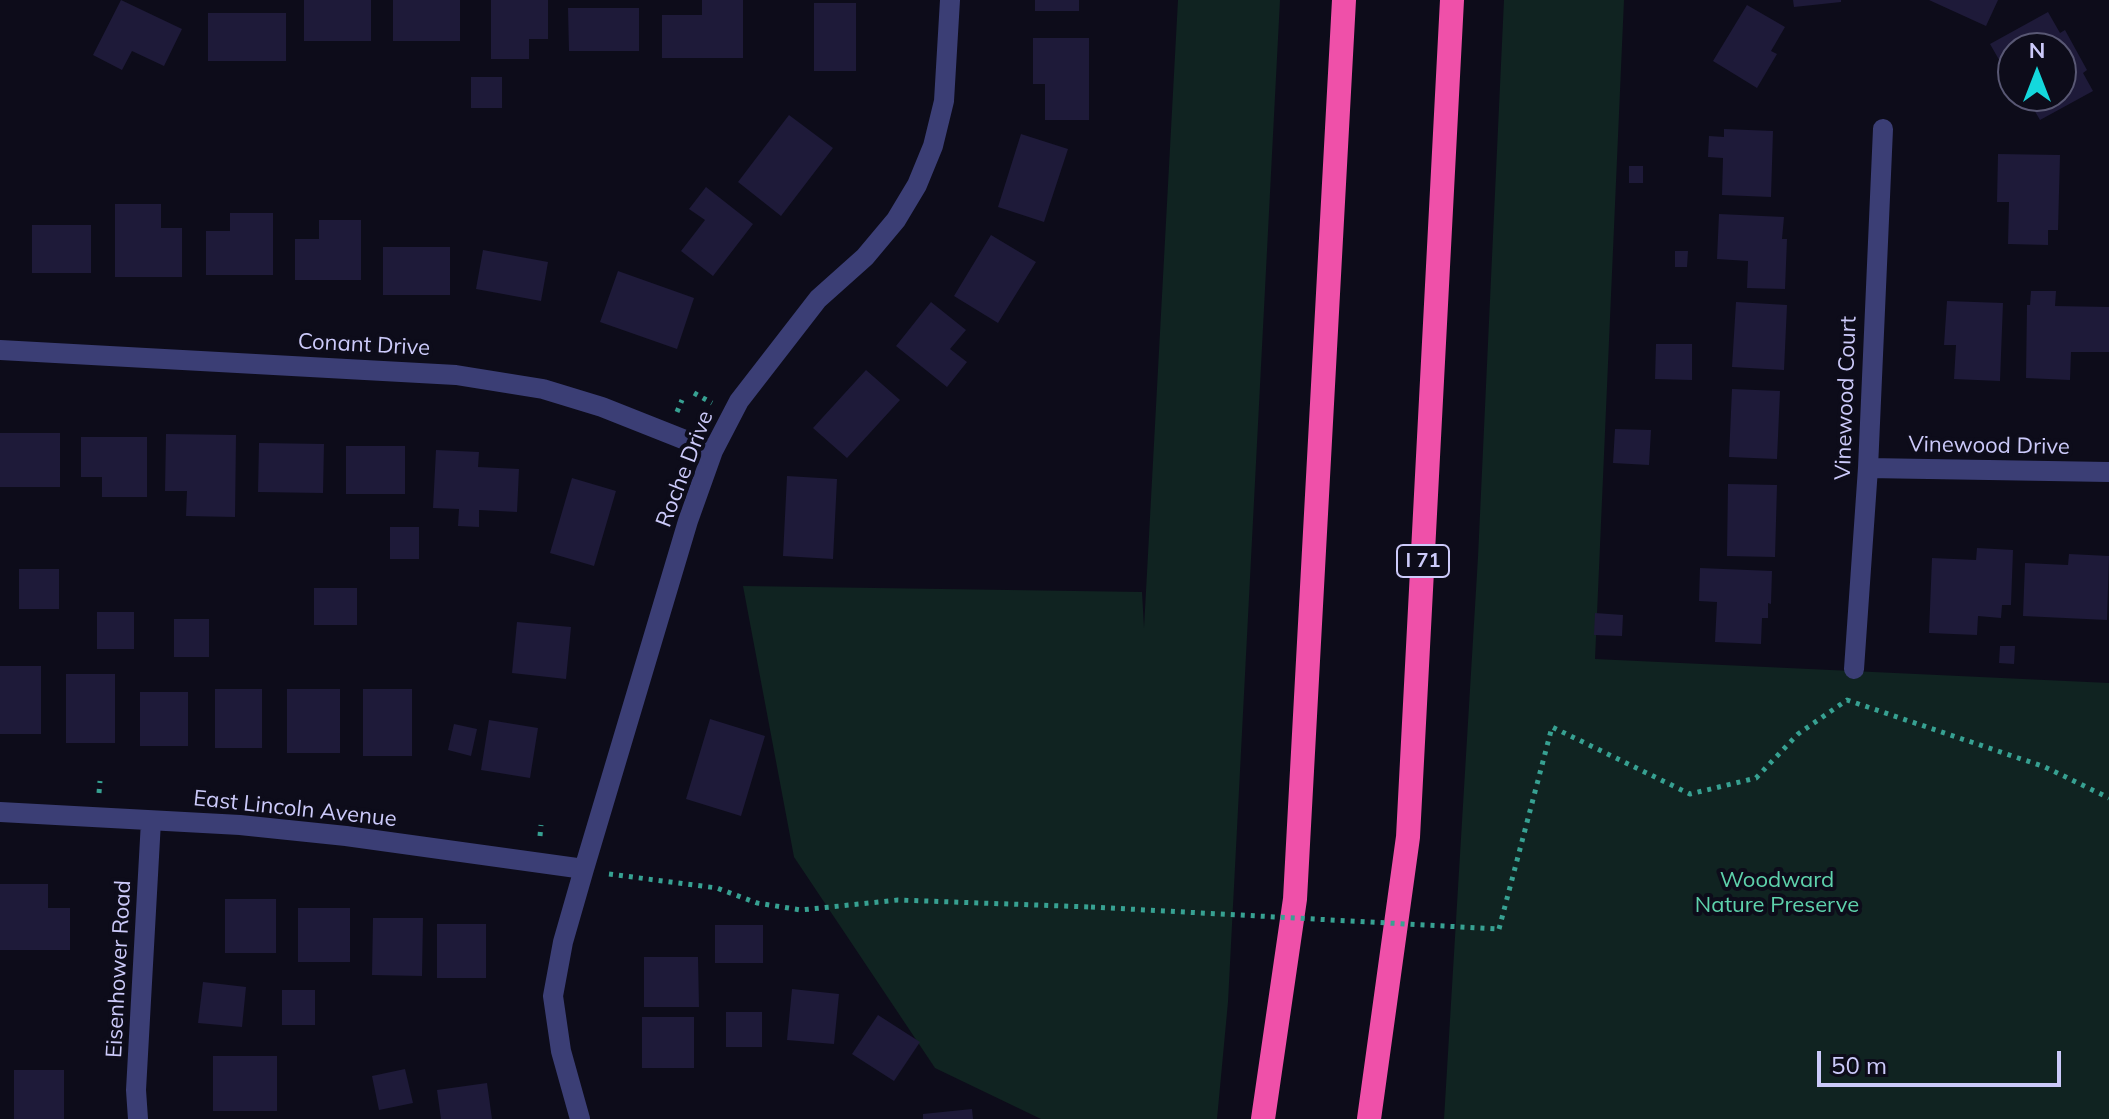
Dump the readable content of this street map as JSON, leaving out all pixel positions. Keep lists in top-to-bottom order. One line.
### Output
{"streets":{"highway":["I 71"],"street":["Conant Drive","Vinewood Court","Vinewood Drive","Roche Drive","East Lincoln Avenue","Eisenhower Road"]},"crossings":[["Conant Drive","Roche Drive"],["Vinewood Court","Vinewood Drive"],["Roche Drive","East Lincoln Avenue"],["East Lincoln Avenue","Eisenhower Road"]],"parks":["Woodward Nature Preserve"],"scale_bar":"50 m","north":"top"}
